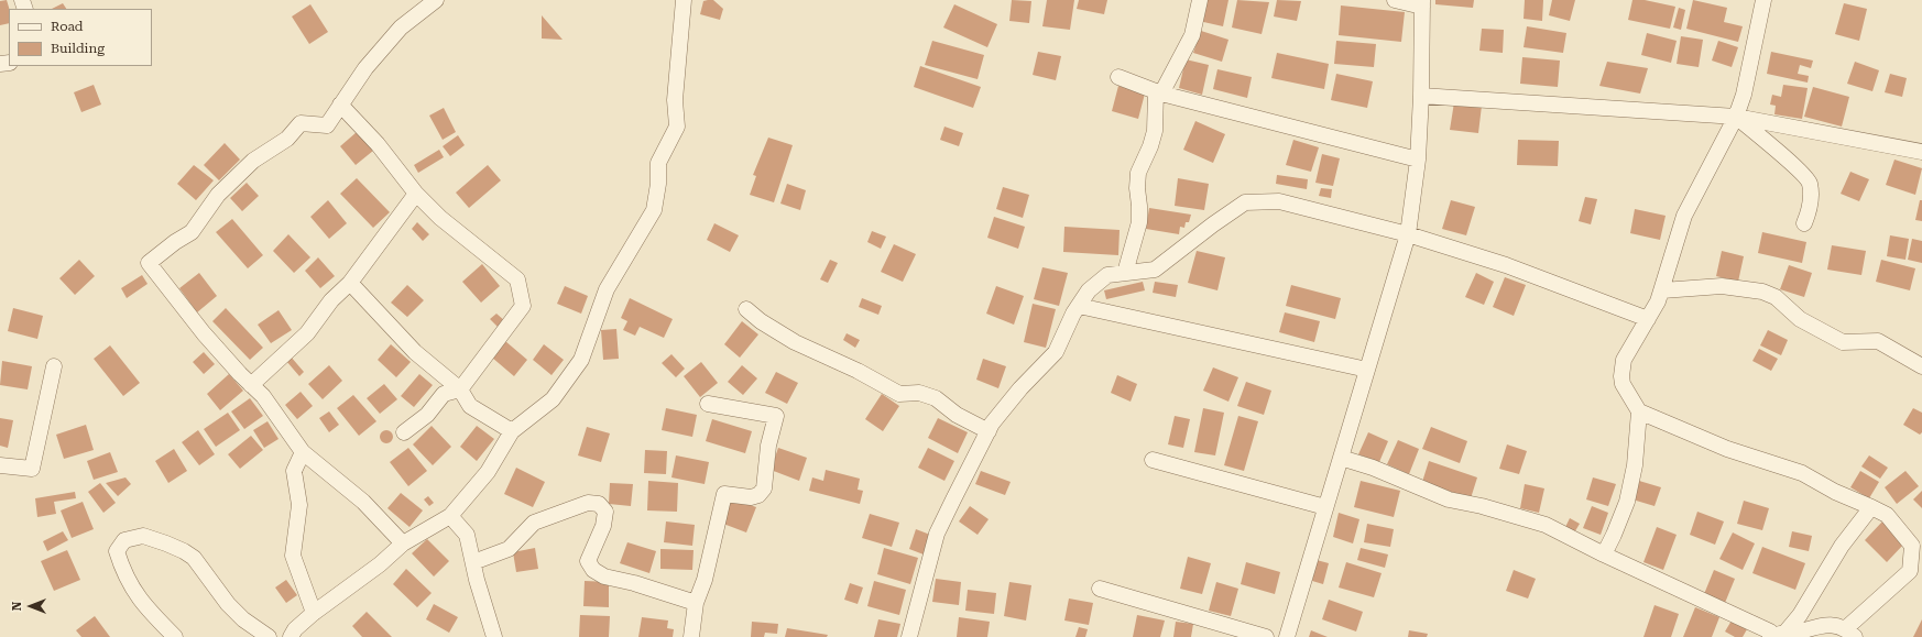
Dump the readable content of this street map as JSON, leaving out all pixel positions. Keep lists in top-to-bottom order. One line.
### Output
{"legend":["Road","Building"],"north":"left"}
